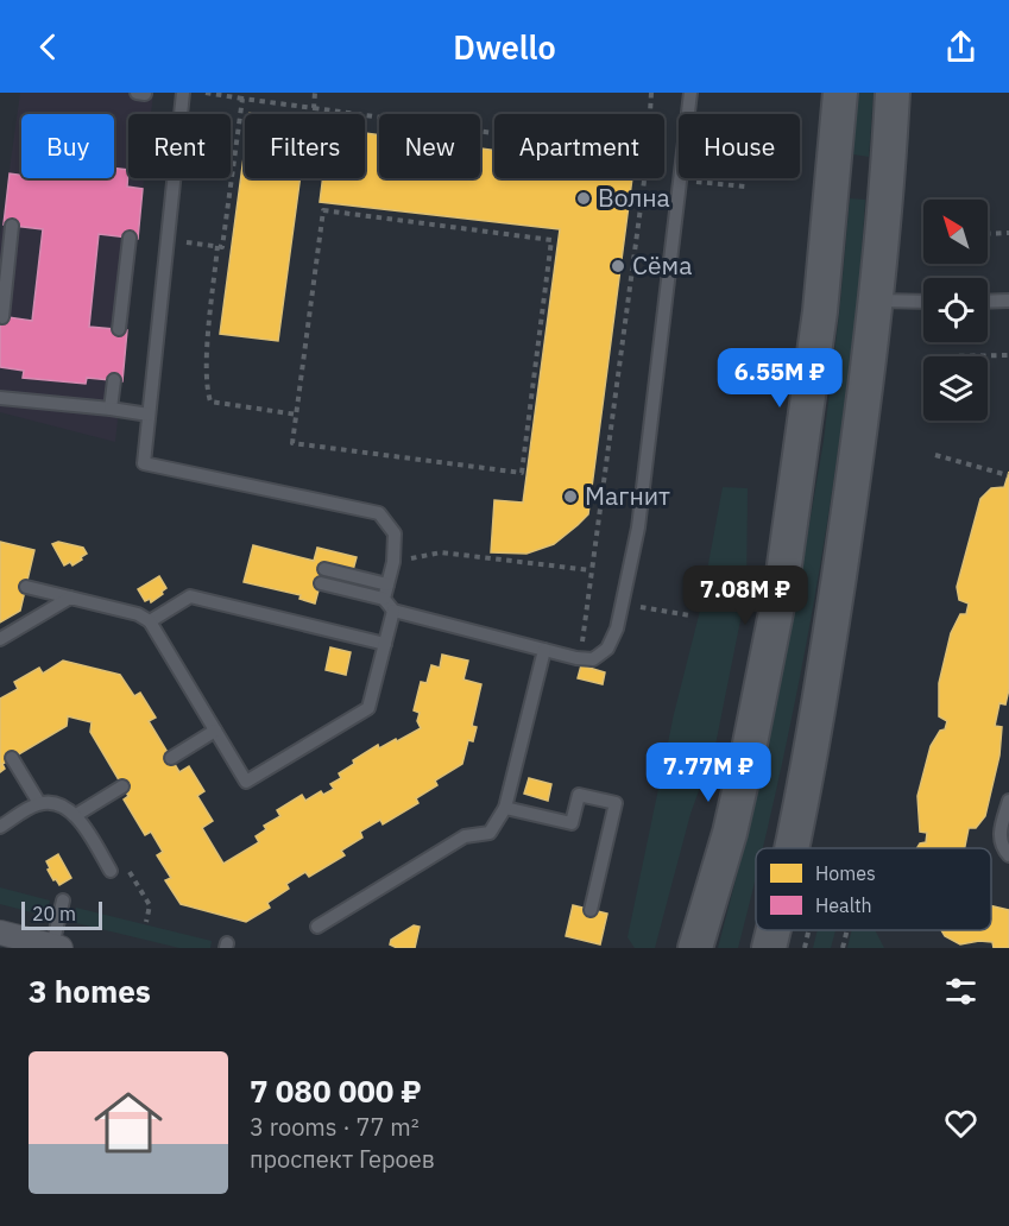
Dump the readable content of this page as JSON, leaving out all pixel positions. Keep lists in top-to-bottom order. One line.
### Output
{"places":["Волна","Сёма","Магнит"],"legend":["Homes","Health"],"scale_bar":"20 m","north":"top left","page":{"header":"Dwello","chip":["Buy","Rent","Filters","New","Apartment","House"],"price":["6.55M ₽","7.08M ₽","7.77M ₽"],"scale":"20 m","heading":"3 homes","list":[{"name":"7 080 000 ₽","note":"3 rooms · 77 m² · проспект Героев"}]}}
